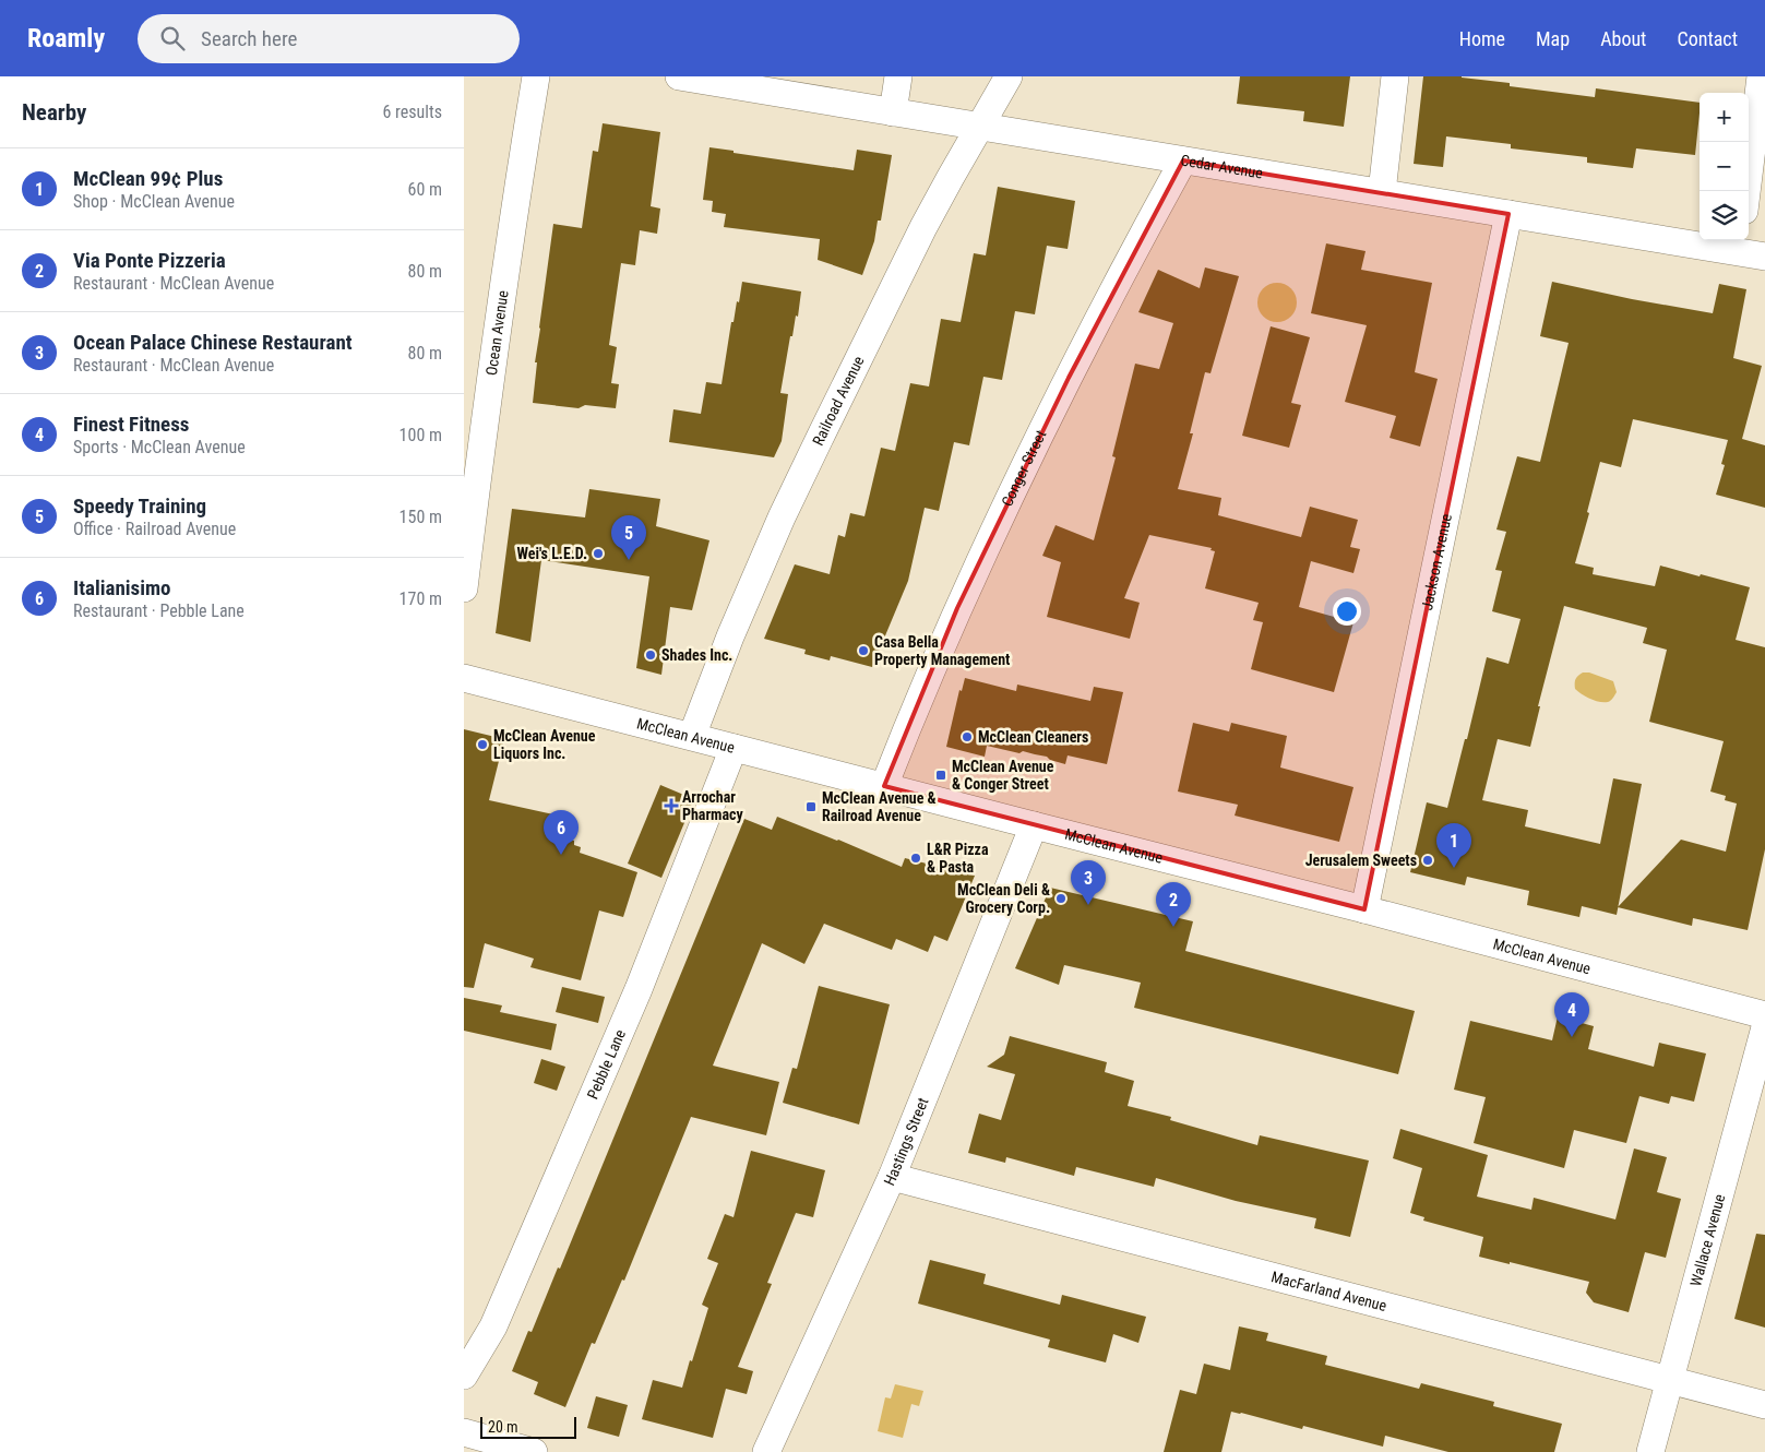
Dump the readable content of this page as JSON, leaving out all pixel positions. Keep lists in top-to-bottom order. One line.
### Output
{"streets":{"street":["Cedar Avenue","Ocean Avenue","Railroad Avenue","Conger Street","Jackson Avenue","McClean Avenue","Pebble Lane","Hastings Street","Wallace Avenue","MacFarland Avenue"]},"crossings":[["Cedar Avenue","Railroad Avenue"],["Cedar Avenue","Conger Street"],["Cedar Avenue","Jackson Avenue"],["Railroad Avenue","McClean Avenue"],["Conger Street","McClean Avenue"],["Jackson Avenue","McClean Avenue"],["McClean Avenue","Pebble Lane"],["McClean Avenue","Hastings Street"],["Hastings Street","MacFarland Avenue"],["Wallace Avenue","MacFarland Avenue"]],"places":{"other":["Wei's L.E.D.","Casa Bella Property Management","Shades Inc.","McClean Cleaners","McClean Avenue Liquors Inc.","L&R Pizza & Pasta","Jerusalem Sweets","McClean Deli & Grocery Corp."],"transit":["McClean Avenue & Conger Street","McClean Avenue & Railroad Avenue"],"health":["Arrochar Pharmacy"]},"scale_bar":"20 m","page":{"header":"Roamly","search":"Search here","nav":["Home","Map","About","Contact"],"heading":["Nearby","6 results"],"map_buttons":["+","−"],"list":[{"mark":"1","name":"McClean 99¢ Plus","note":"Shop · McClean Avenue","value":"60 m"},{"mark":"2","name":"Via Ponte Pizzeria","note":"Restaurant · McClean Avenue","value":"80 m"},{"mark":"3","name":"Ocean Palace Chinese Restaurant","note":"Restaurant · McClean Avenue","value":"80 m"},{"mark":"4","name":"Finest Fitness","note":"Sports · McClean Avenue","value":"100 m"},{"mark":"5","name":"Speedy Training","note":"Office · Railroad Avenue","value":"150 m"},{"mark":"6","name":"Italianisimo","note":"Restaurant · Pebble Lane","value":"170 m"}],"pins":["5","6","1","3","2","4"],"scale":"20 m"}}
